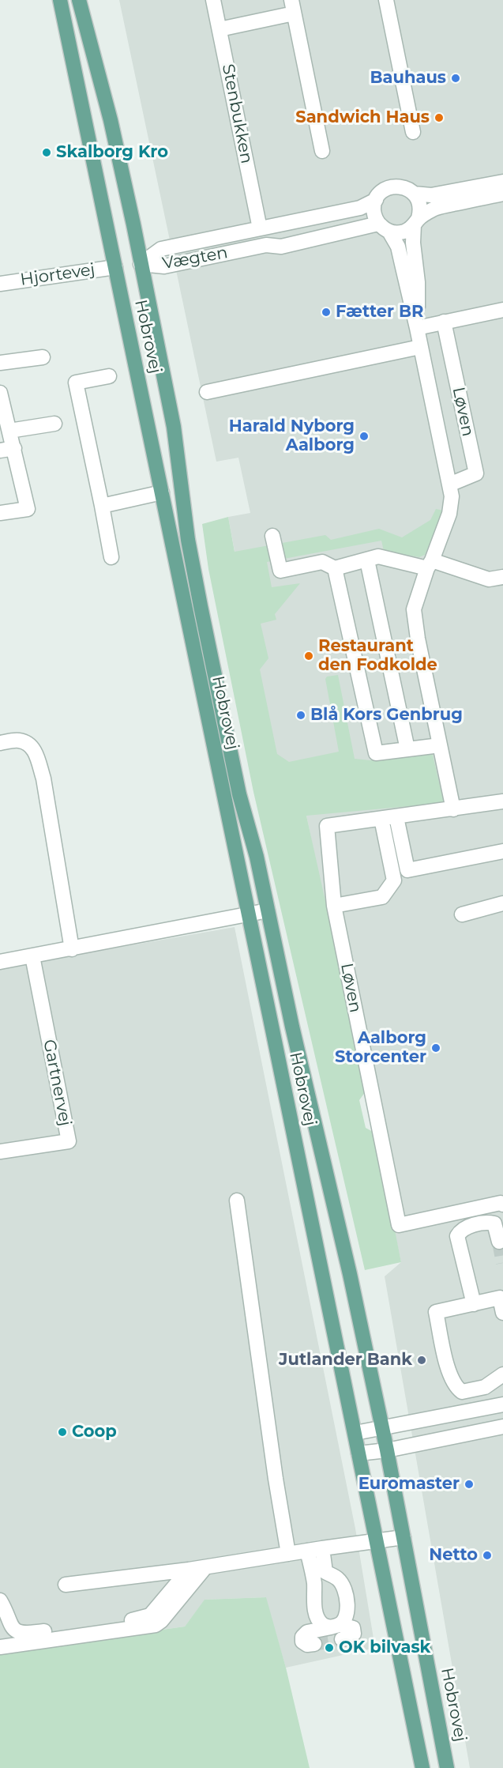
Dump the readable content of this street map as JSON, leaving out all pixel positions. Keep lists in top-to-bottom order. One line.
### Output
{"streets":{"main road":["Hobrovej"],"street":["Stenbukken","Vægten","Hjortevej","Løven","Gartnervej"]},"crossings":[["Stenbukken","Vægten"],["Vægten","Hobrovej"],["Vægten","Løven"],["Hjortevej","Hobrovej"]],"places":["Bauhaus","Sandwich Haus","Skalborg Kro","Fætter BR","Harald Nyborg Aalborg","Restaurant den Fodkolde","Blå Kors Genbrug","Aalborg Storcenter","Jutlander Bank","Coop","Euromaster","Netto","OK bilvask"]}
